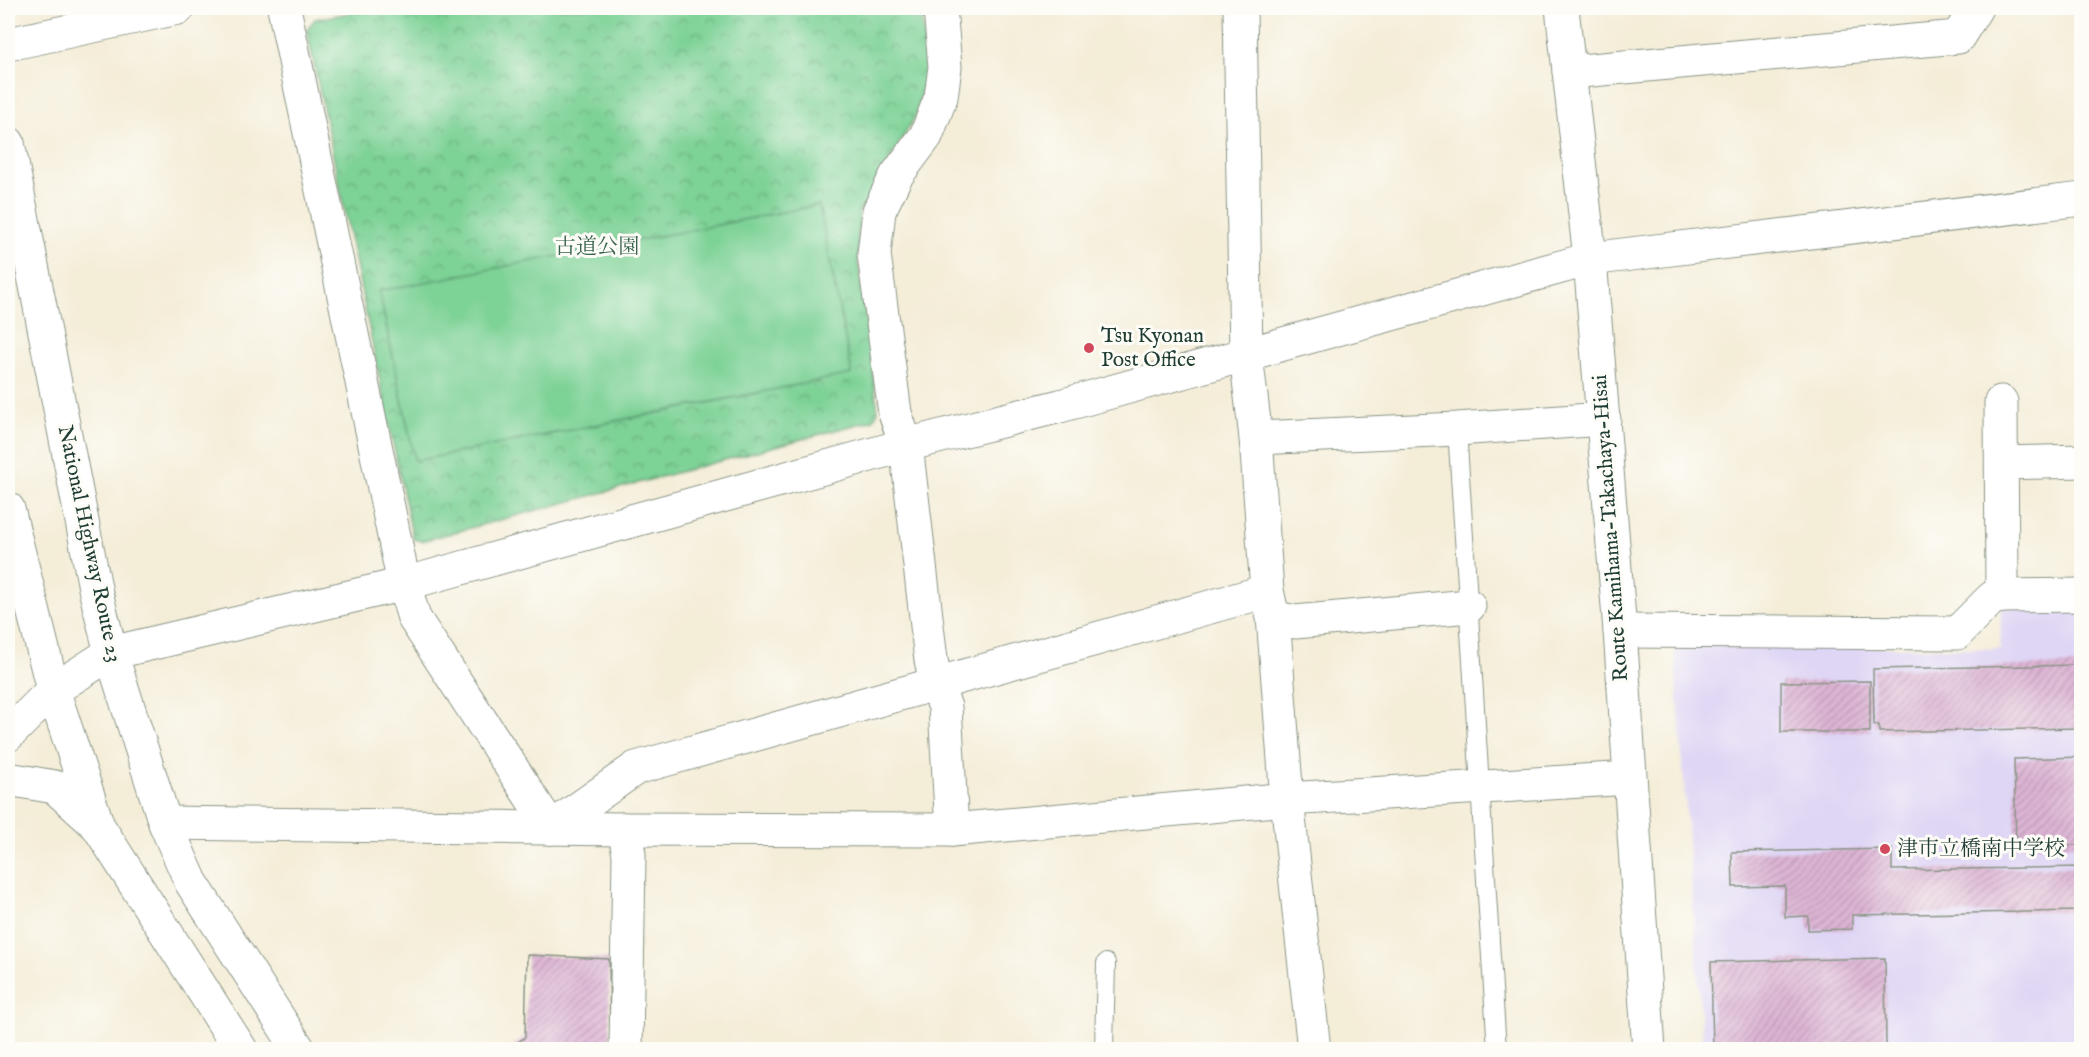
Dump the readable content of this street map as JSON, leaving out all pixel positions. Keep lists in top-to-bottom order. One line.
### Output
{"streets":{"main road":["Route Kamihama-Takachaya-Hisai","National Highway Route 23"]},"parks":["古道公園"],"places":["Tsu Kyonan Post Office","津市立橋南中学校"]}
